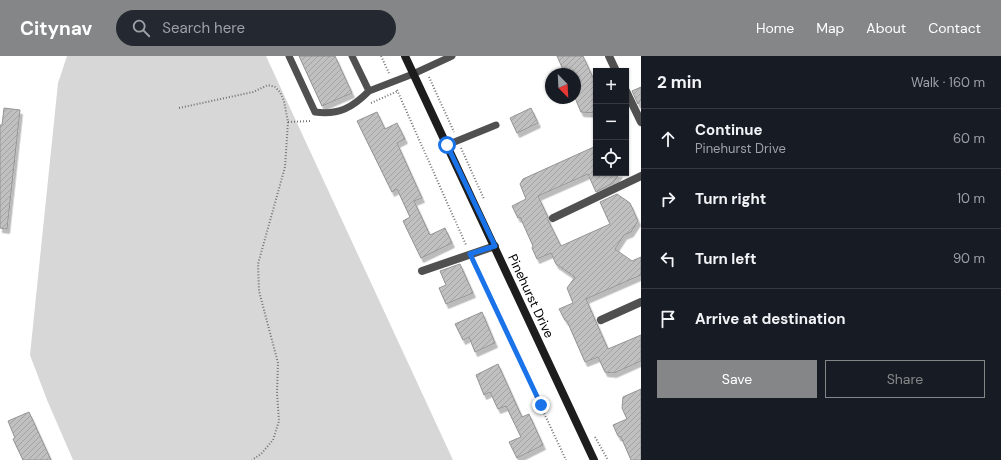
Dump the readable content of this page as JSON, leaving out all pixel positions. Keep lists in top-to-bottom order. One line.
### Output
{"streets":{"street":["Pinehurst Drive"]},"north":"bottom right","page":{"header":"Citynav","search":"Search here","nav":["Home","Map","About","Contact"],"heading":["2 min","Walk · 160 m"],"map_buttons":["+","−"],"list":[["Continue","Pinehurst Drive","60 m"],["Turn right","10 m"],["Turn left","90 m"],"Arrive at destination"],"buttons":["Save","Share"]}}
